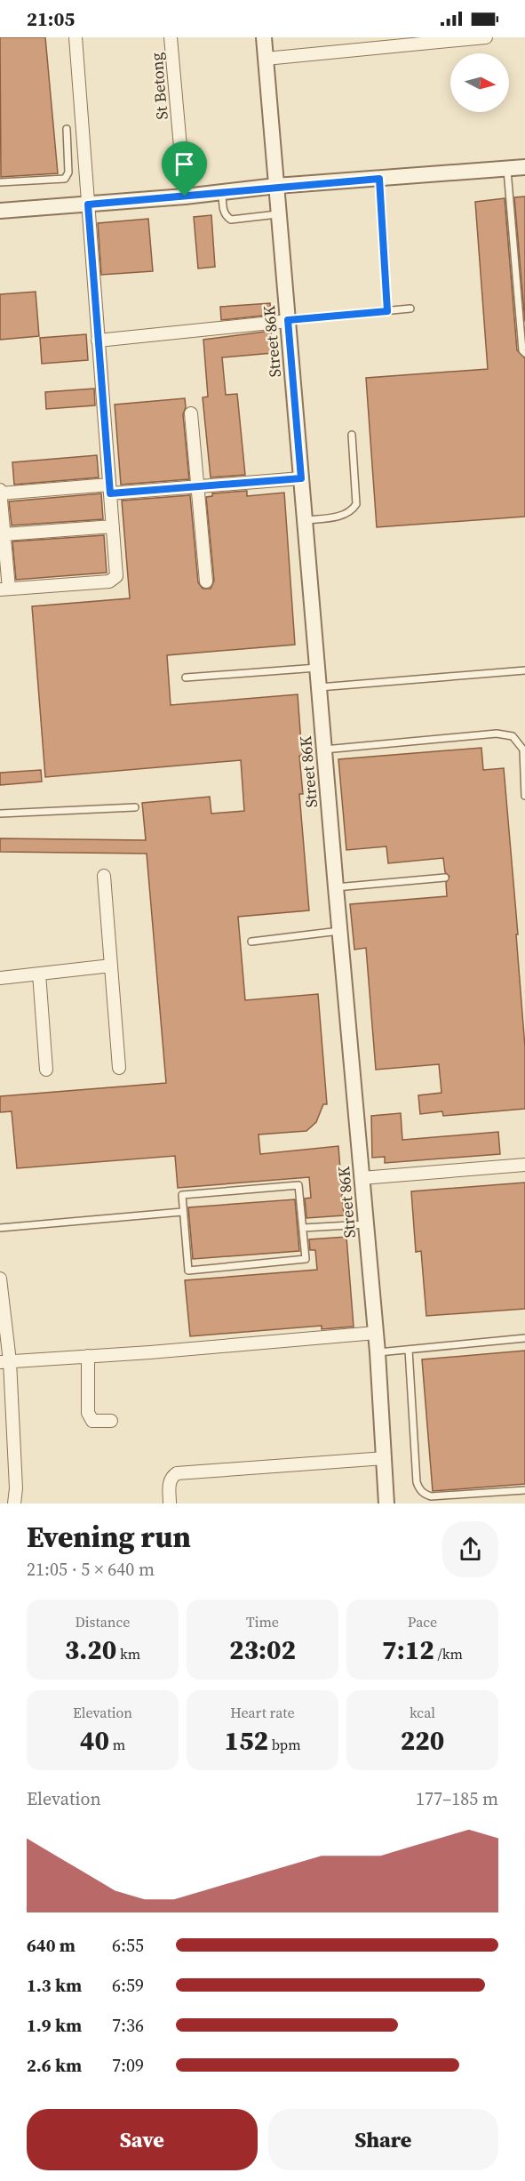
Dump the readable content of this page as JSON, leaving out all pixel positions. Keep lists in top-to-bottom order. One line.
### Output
{"streets":{"street":["St Betong","Street 86K"]},"north":"right","page":{"status":"21:05","heading":["Evening run","21:05 · 5 × 640 m"],"stats":[["Distance","3.20 km"],["Time","23:02"],["Pace","7:12 /km"],["Elevation","40 m"],["Heart rate","152 bpm"],["kcal","220"]],"chart":["Elevation","177–185 m"],"list":[{"name":"640 m","note":"6:55"},{"name":"1.3 km","note":"6:59"},{"name":"1.9 km","note":"7:36"},{"name":"2.6 km","note":"7:09"}],"buttons":["Save","Share"]}}
